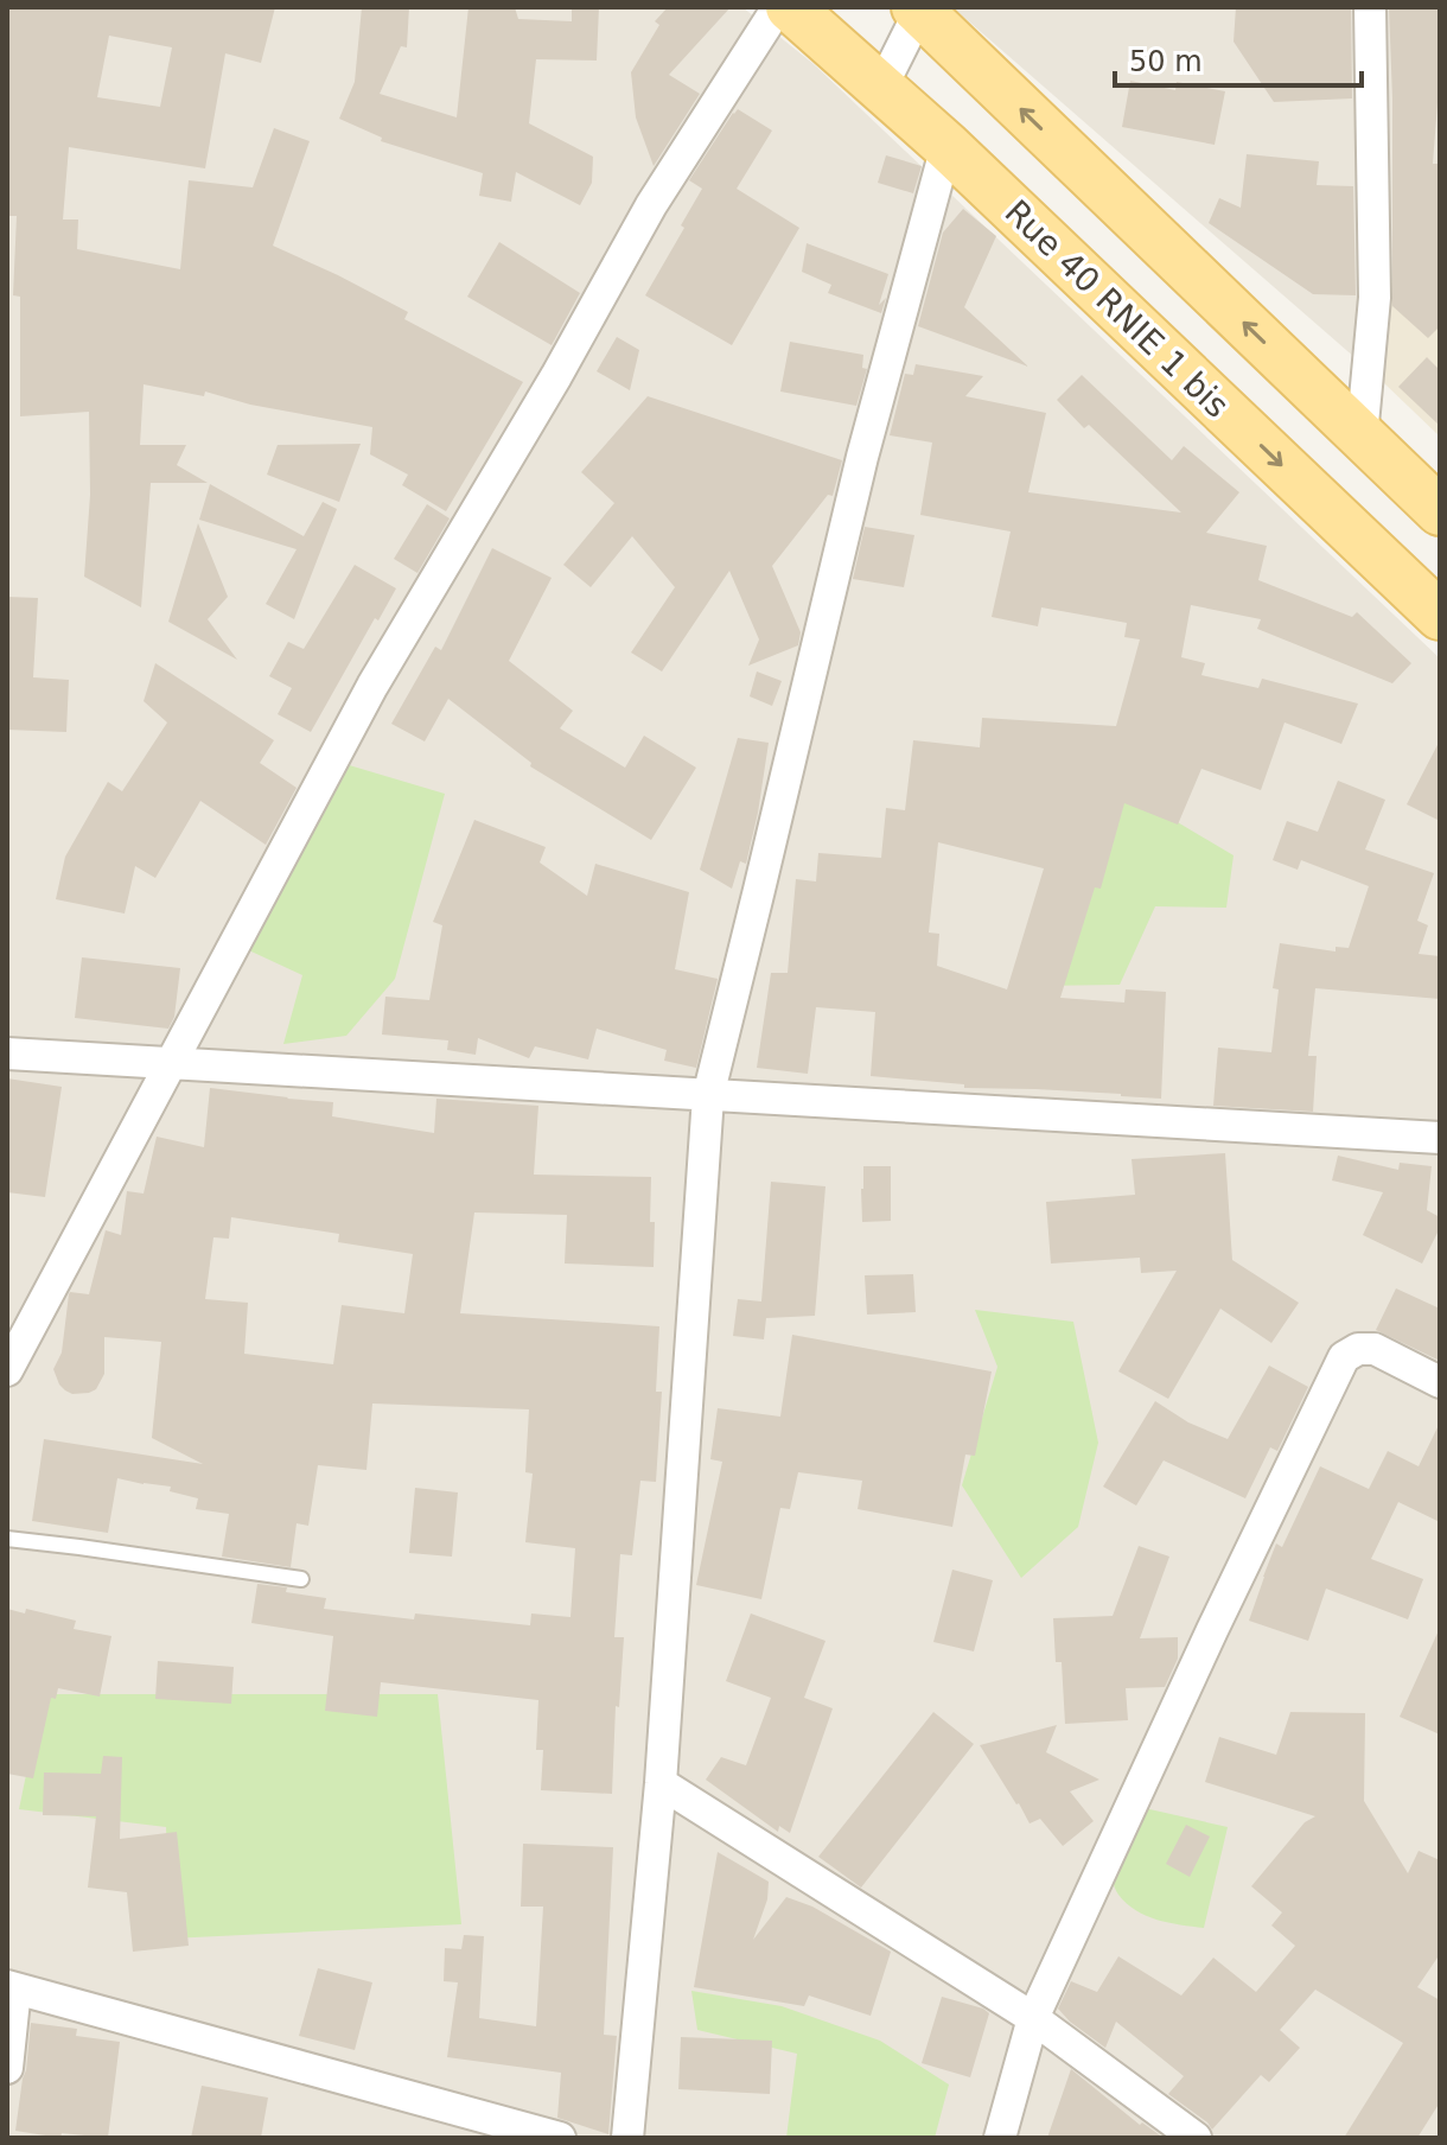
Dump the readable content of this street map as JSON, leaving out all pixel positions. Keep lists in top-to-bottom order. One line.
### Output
{"streets":{"main road":["Rue 40 RNIE 1 bis"]},"scale_bar":"50 m"}
